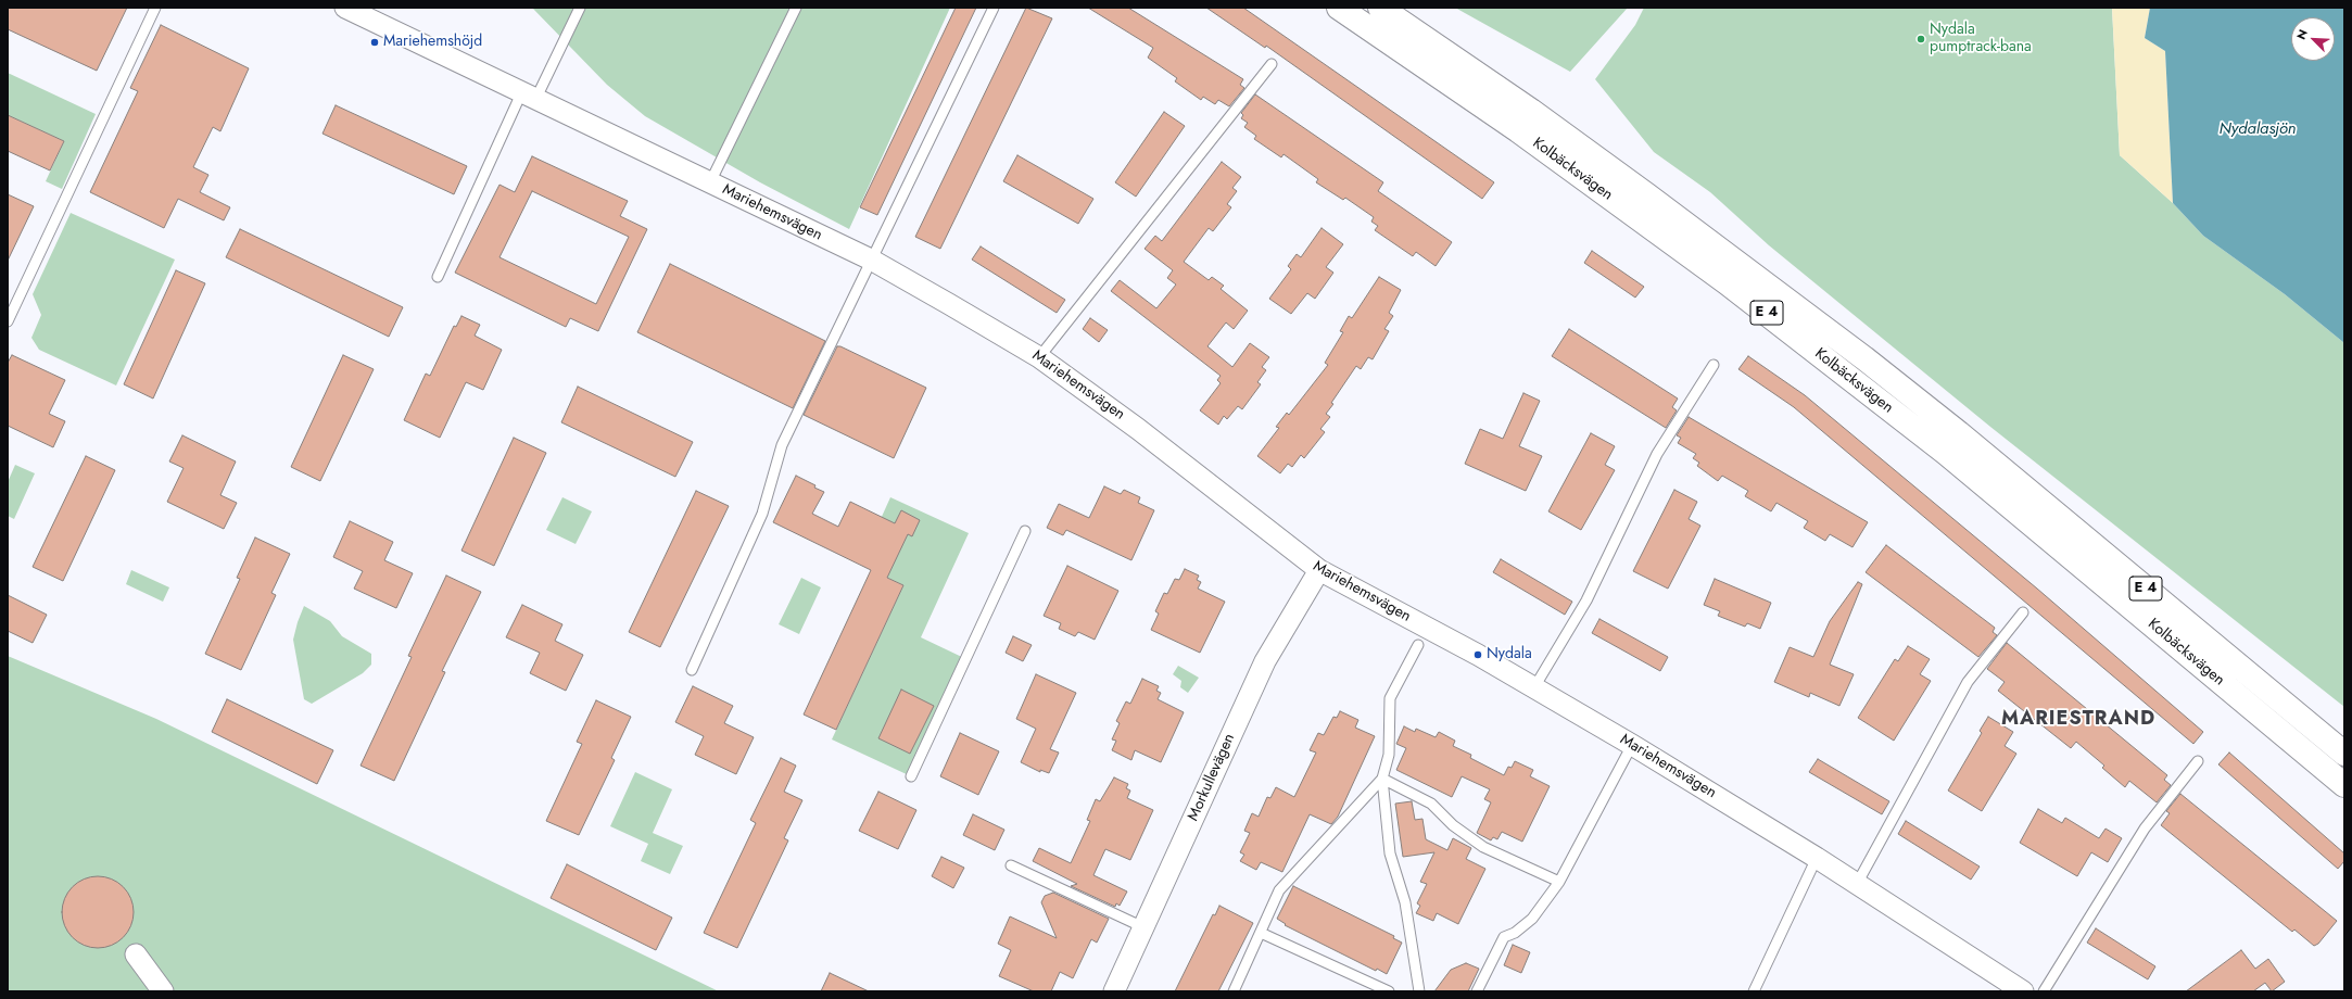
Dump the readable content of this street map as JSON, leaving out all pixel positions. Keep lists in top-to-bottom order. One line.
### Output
{"streets":{"highway":["Kolbäcksvägen","E 4"],"street":["Mariehemsvägen","Morkullevägen"]},"crossings":[["Mariehemsvägen","Morkullevägen"]],"districts":["MARIESTRAND"],"water":["Nydalasjön"],"places":["Nydala pumptrack-bana","Mariehemshöjd","Nydala"],"north":"top left"}
